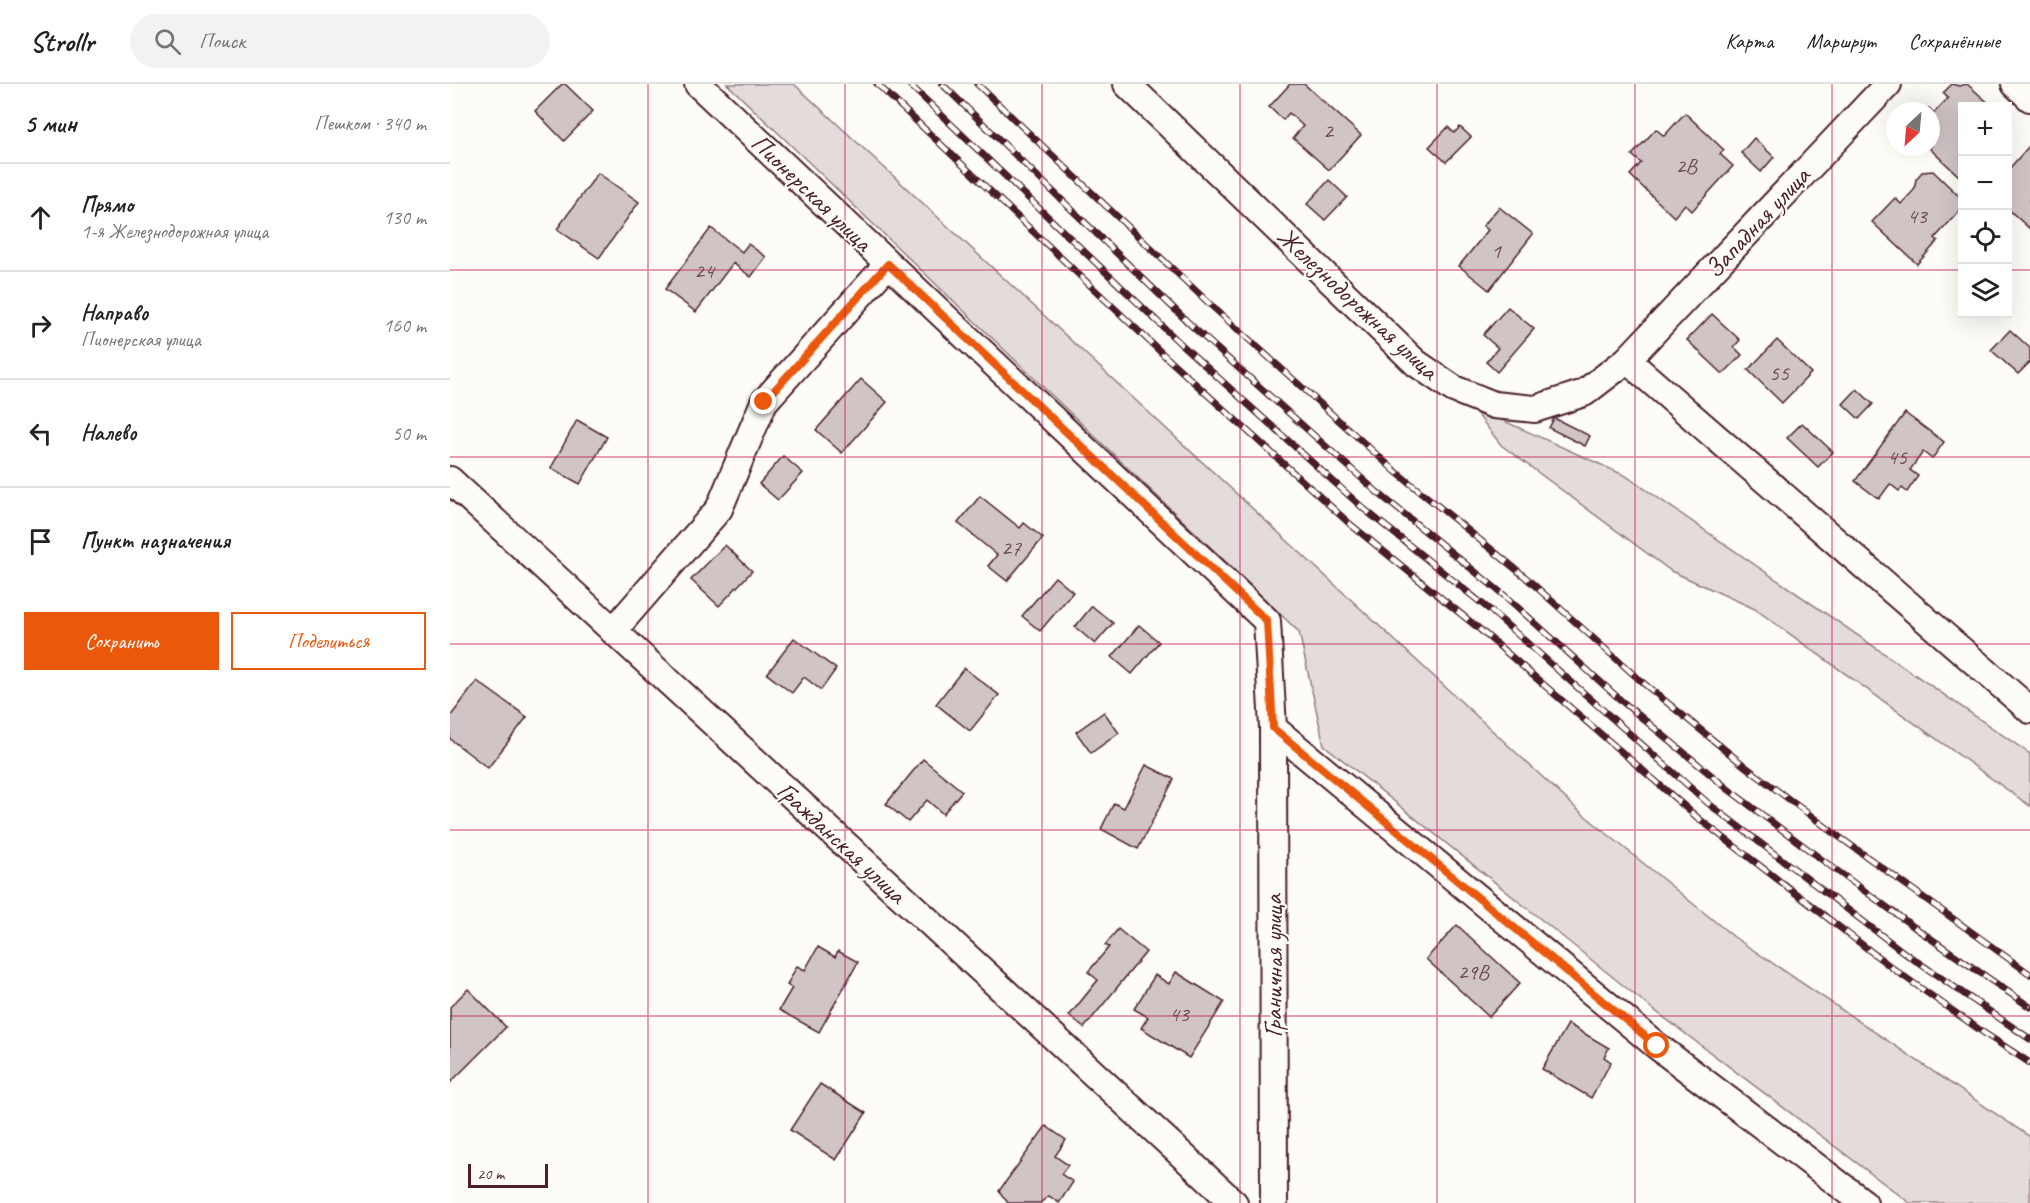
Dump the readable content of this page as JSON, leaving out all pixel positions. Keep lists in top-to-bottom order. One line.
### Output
{"streets":{"street":["Пионерская улица","Западная улица","Железнодорожная улица","Гражданская улица","Граничная улица"]},"crossings":[["Пионерская улица","Граничная улица"],["Западная улица","Железнодорожная улица"]],"house_numbers":["2","2В","43","1","24","55","45","27","29В","43"],"scale_bar":"20 m","north":"bottom left","page":{"header":"Strollr","search":"Поиск","nav":["Карта","Маршрут","Сохранённые"],"heading":["5 мин","Пешком · 340 m"],"map_buttons":["+","−"],"list":[["Прямо","1-я Железнодорожная улица","130 m"],["Направо","Пионерская улица","160 m"],["Налево","50 m"],"Пункт назначения"],"buttons":["Сохранить","Поделиться"],"scale":"20 m"}}
